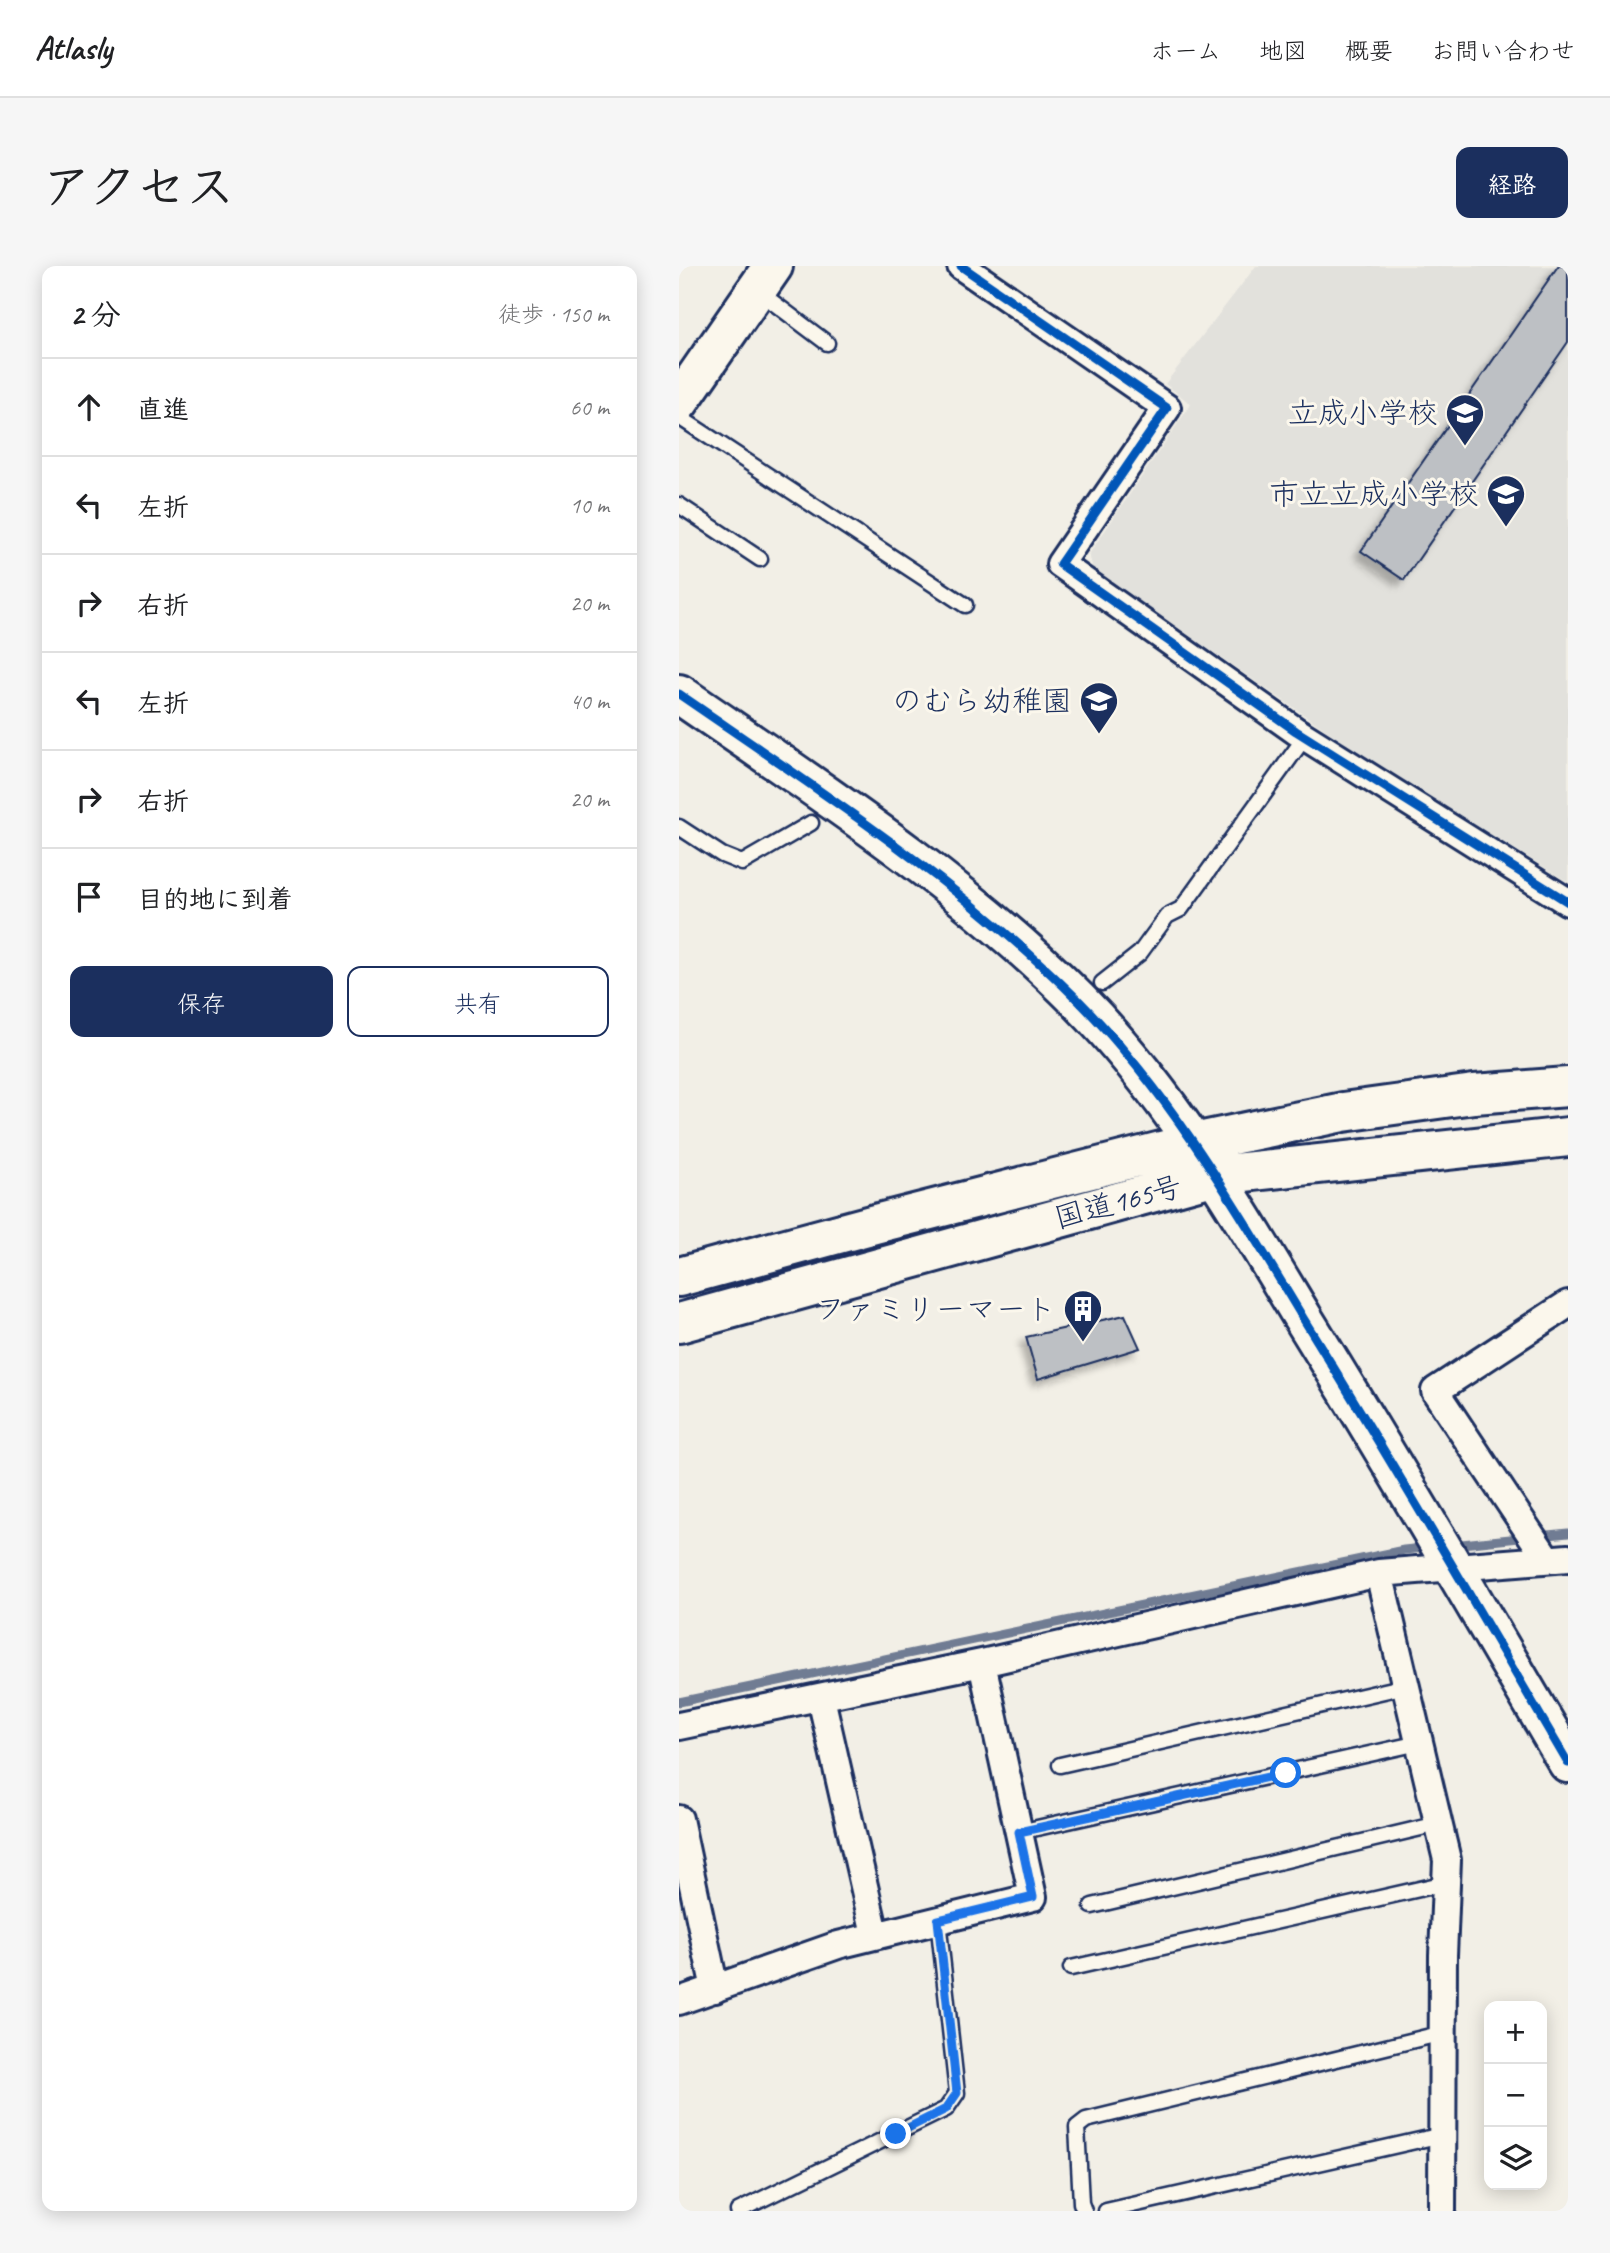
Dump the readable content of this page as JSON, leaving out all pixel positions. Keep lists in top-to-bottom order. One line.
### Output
{"streets":{"main road":["国道165号"]},"places":{"school or university":["立成小学校","市立立成小学校","のむら幼稚園"],"building":["ファミリーマート"]},"page":{"header":"Atlasly","nav":["ホーム","地図","概要","お問い合わせ"],"title":"アクセス","buttons":["経路",["保存","共有"]],"heading":["2 分","徒歩 · 150 m"],"list":[["直進","60 m"],["左折","10 m"],["右折","20 m"],["左折","40 m"],["右折","20 m"],"目的地に到着"],"map_buttons":["+","−"]}}
